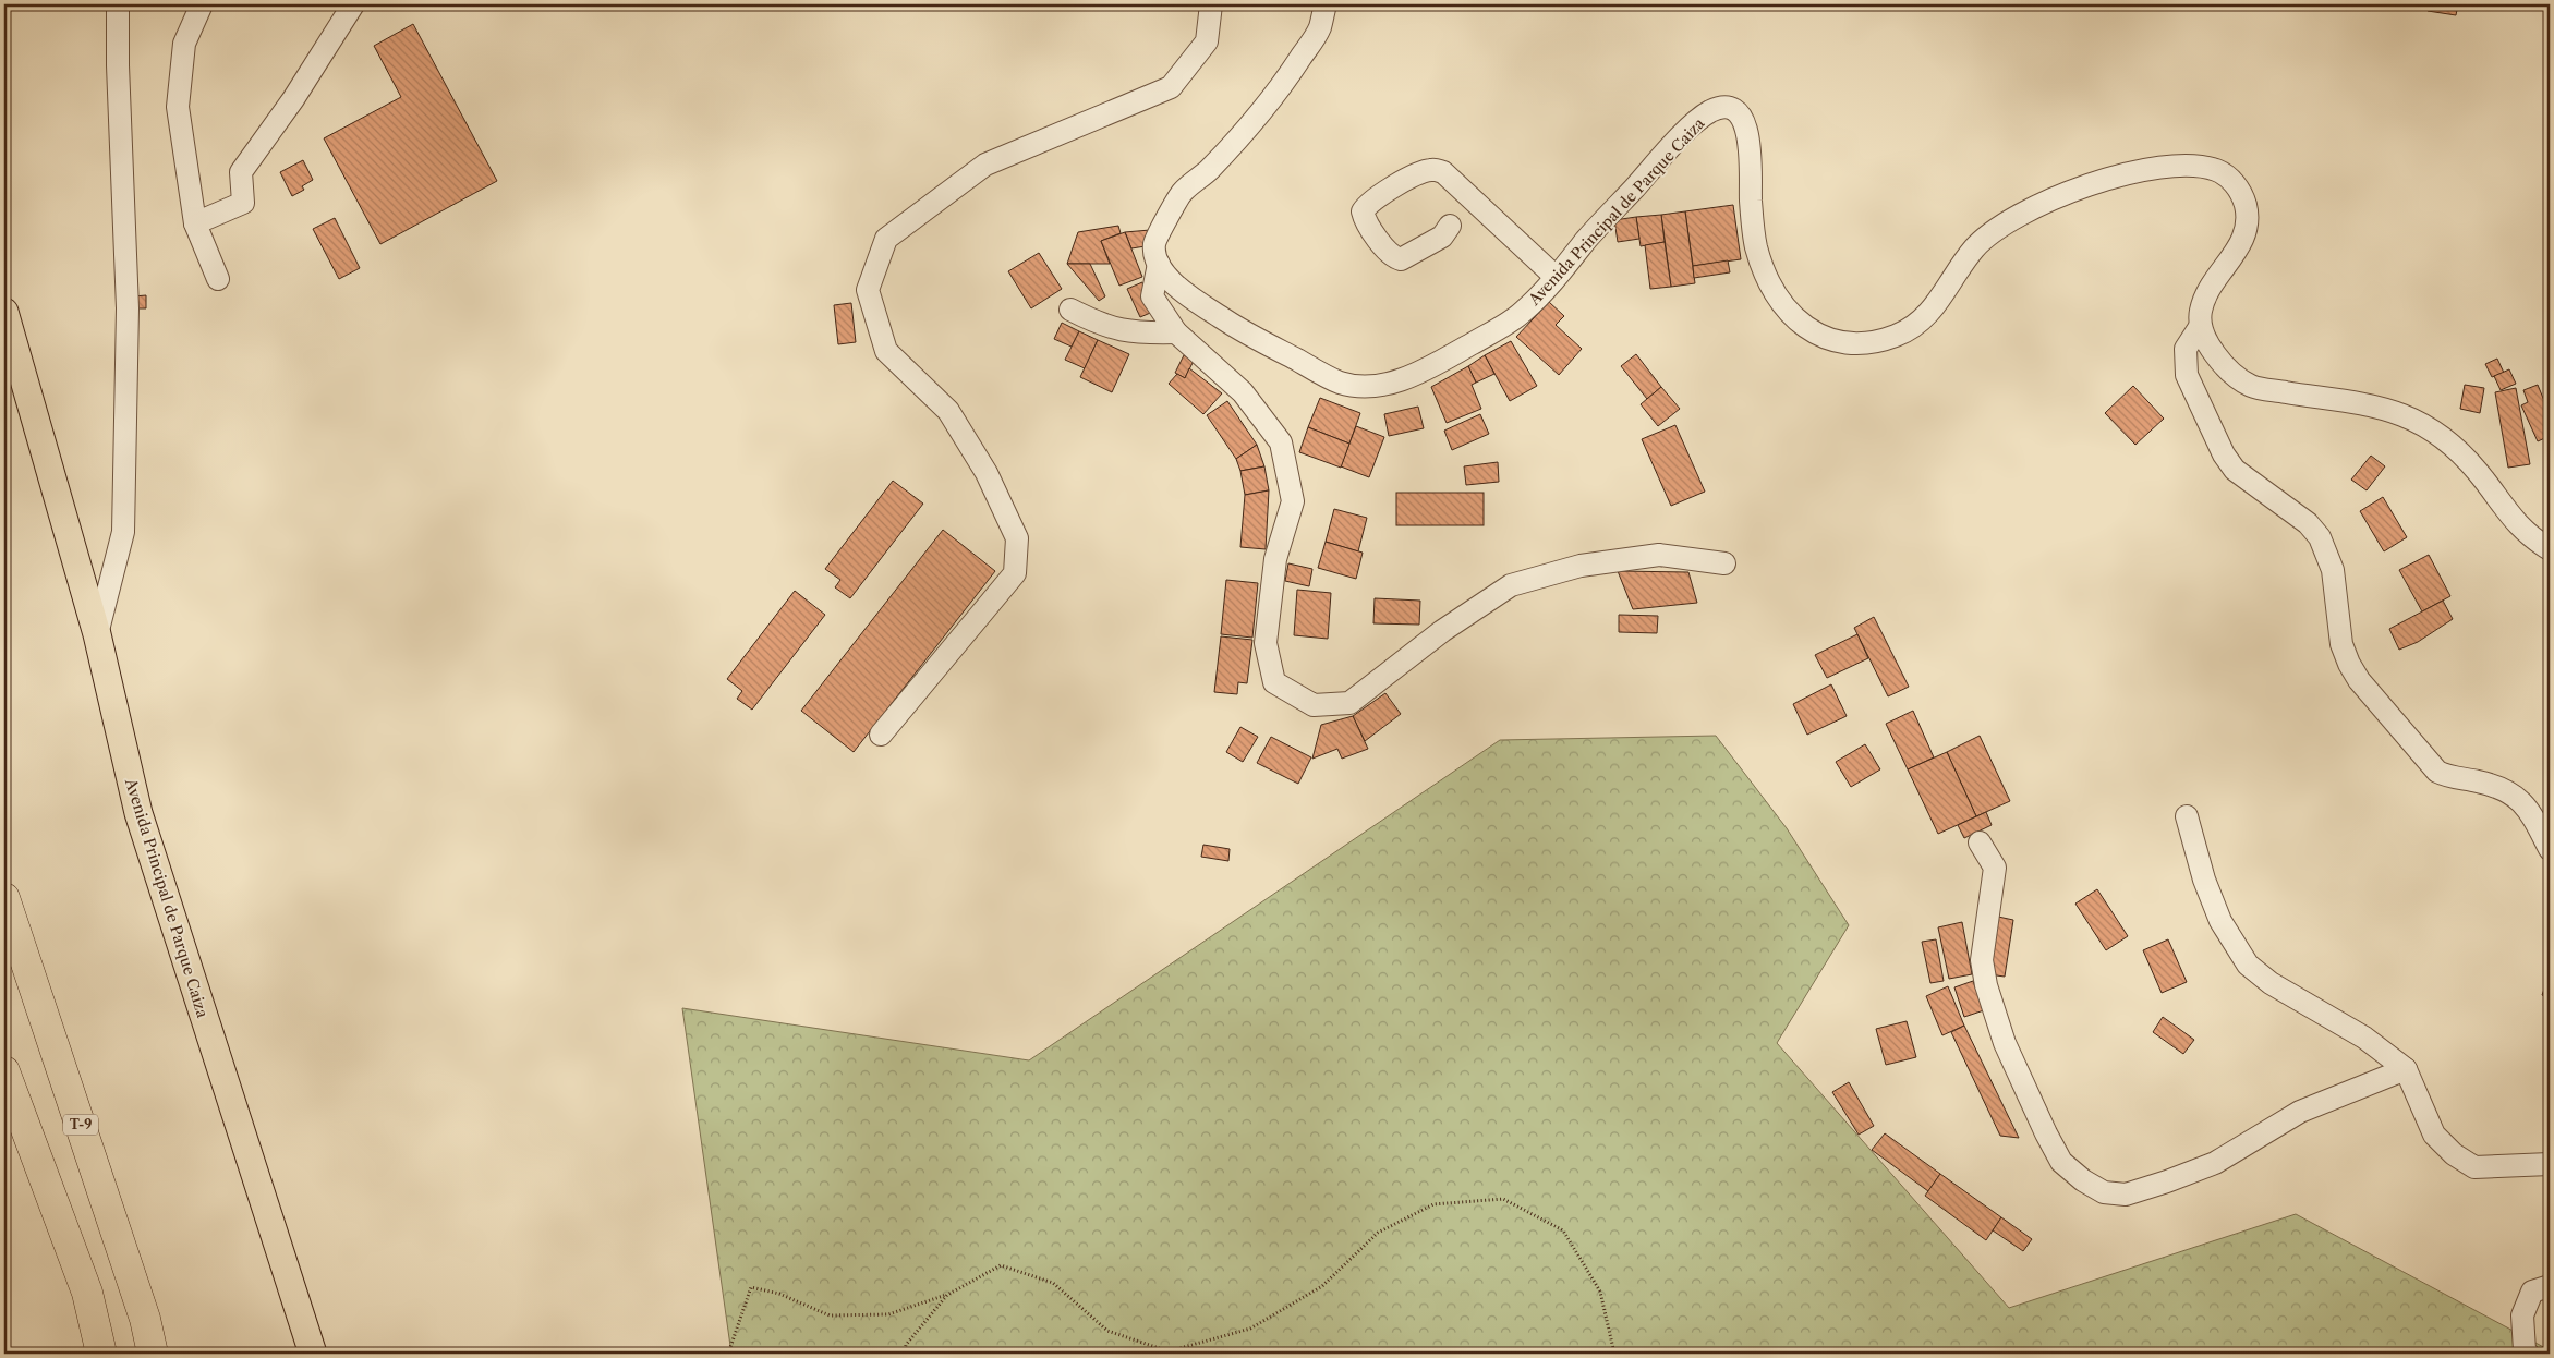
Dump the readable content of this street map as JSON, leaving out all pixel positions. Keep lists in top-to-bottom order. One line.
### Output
{"streets":{"highway":["T-9"],"main road":["Avenida Principal de Parque Caiza"]}}
